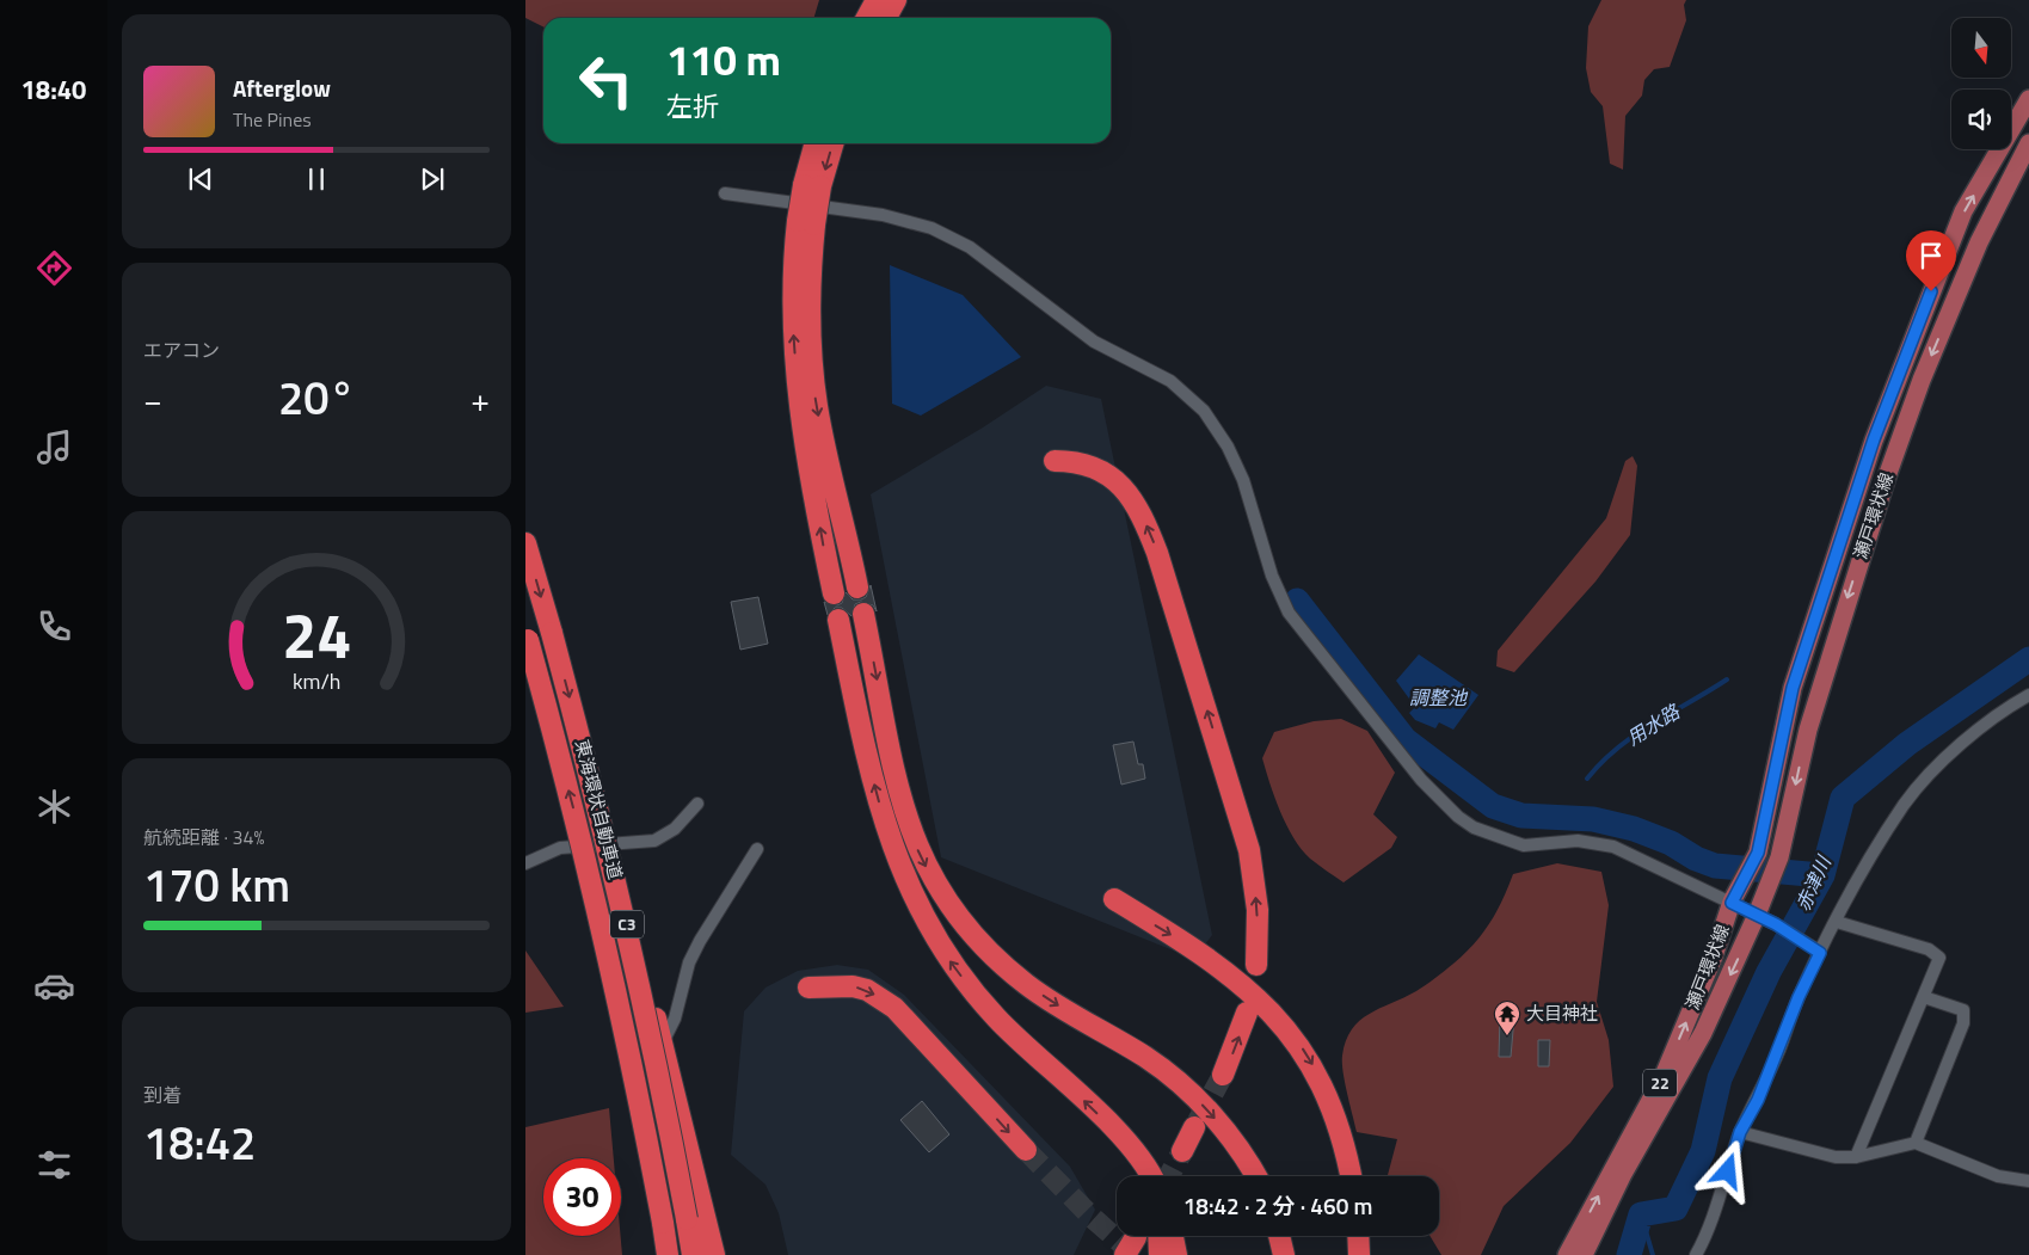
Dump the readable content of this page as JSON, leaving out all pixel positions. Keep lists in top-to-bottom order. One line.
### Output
{"streets":{"highway":["東海環状自動車道","C3"],"main road":["瀬戸環状線","22"]},"water":["調整池","用水路","赤津川"],"places":{"temple":["大目神社"]},"north":"bottom","page":{"tabs":"18:40","turn":["110 m","左折"],"song":["Afterglow","The Pines"],"tile":["エアコン",["航続距離 · 34%","170 km"],["到着","18:42"]],"heat":["−","20°","+"],"limit":"30","trip":"18:42 · 2 分 · 460 m","gauge":["24","km/h"]}}
